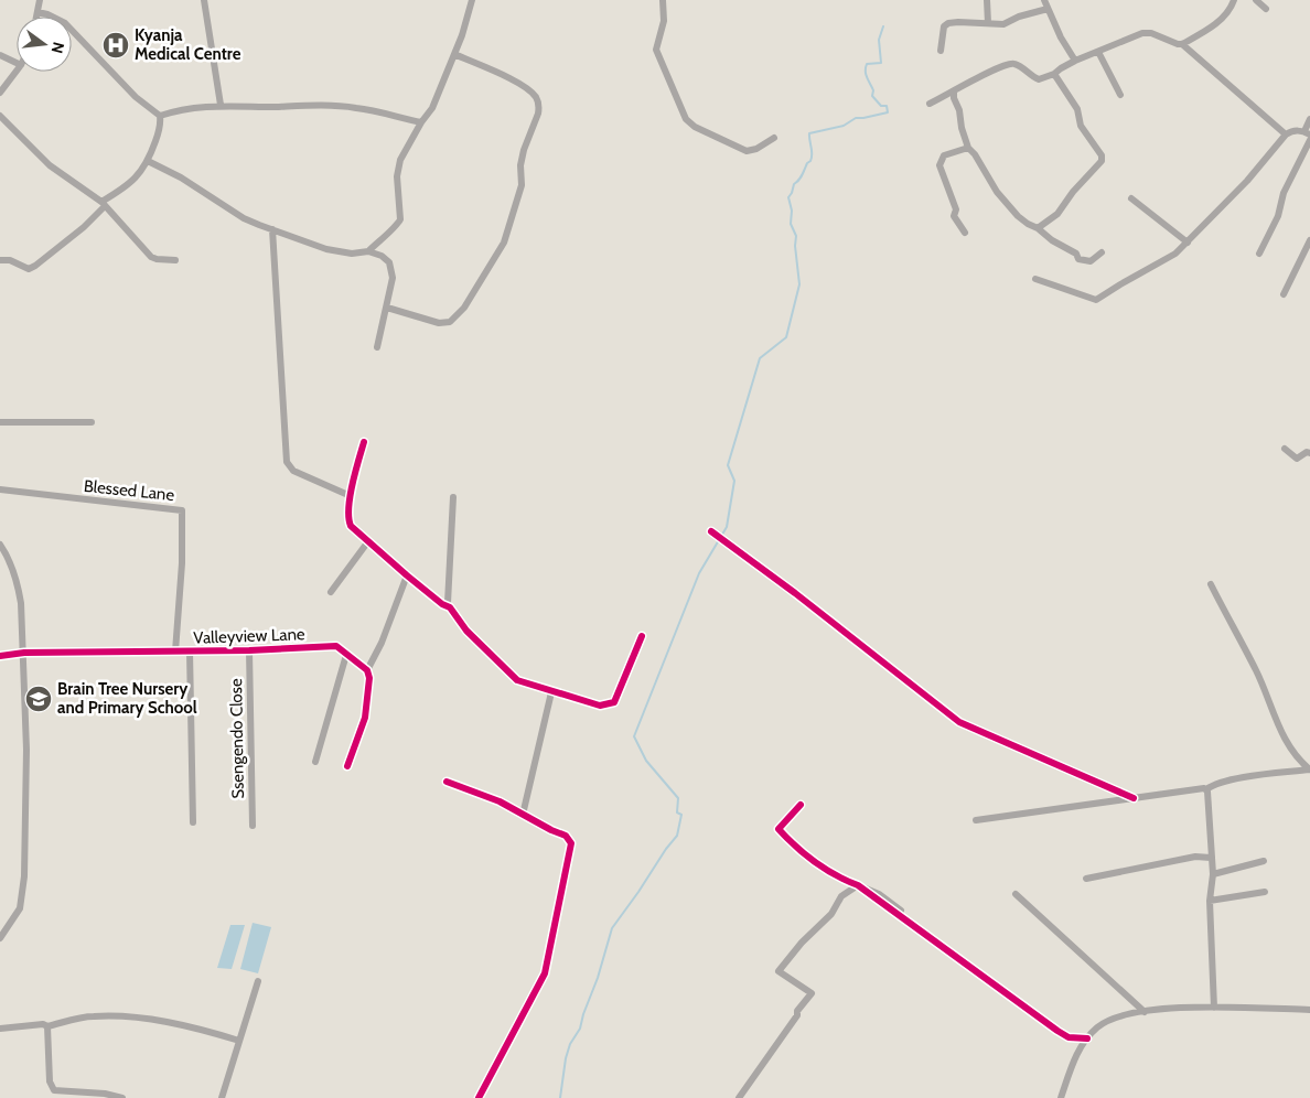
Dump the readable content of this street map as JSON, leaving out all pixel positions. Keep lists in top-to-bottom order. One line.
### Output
{"streets":{"street":["Blessed Lane","Valleyview Lane","Ssengendo Close"]},"crossings":[["Blessed Lane","Valleyview Lane"],["Valleyview Lane","Ssengendo Close"]],"places":{"hospital":["Kyanja Medical Centre"],"school or university":["Brain Tree Nursery and Primary School"]},"north":"right"}
